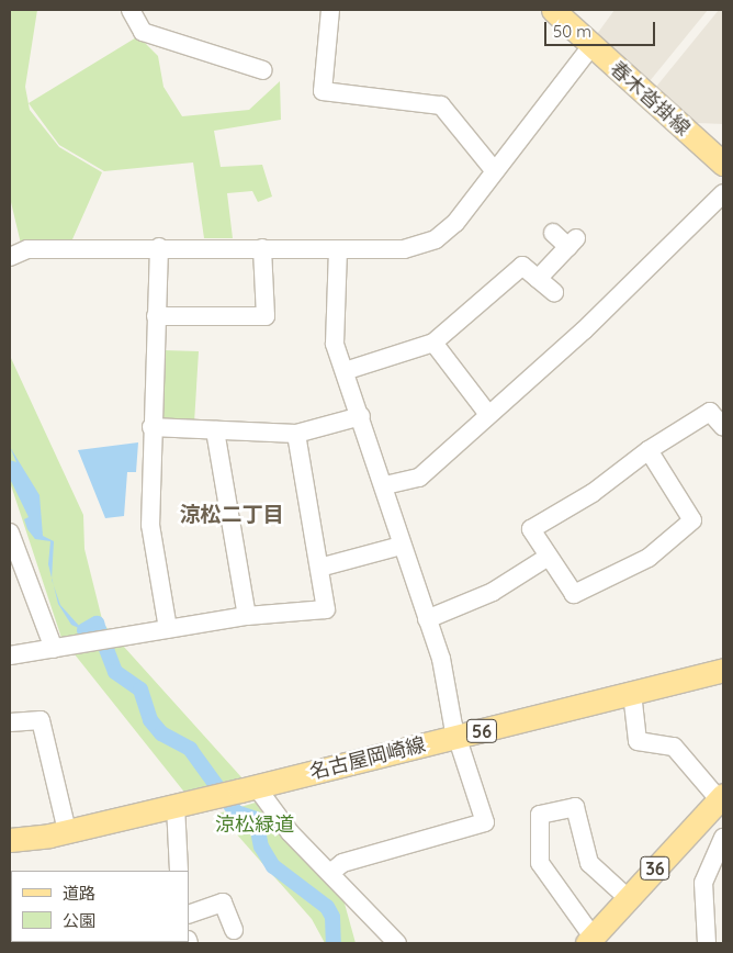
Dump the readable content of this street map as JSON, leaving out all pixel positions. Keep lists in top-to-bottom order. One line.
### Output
{"streets":{"main road":["春木沓掛線","56","名古屋岡崎線","36"]},"districts":["涼松二丁目"],"parks":["涼松緑道"],"legend":["道路","公園"],"scale_bar":"50 m"}
